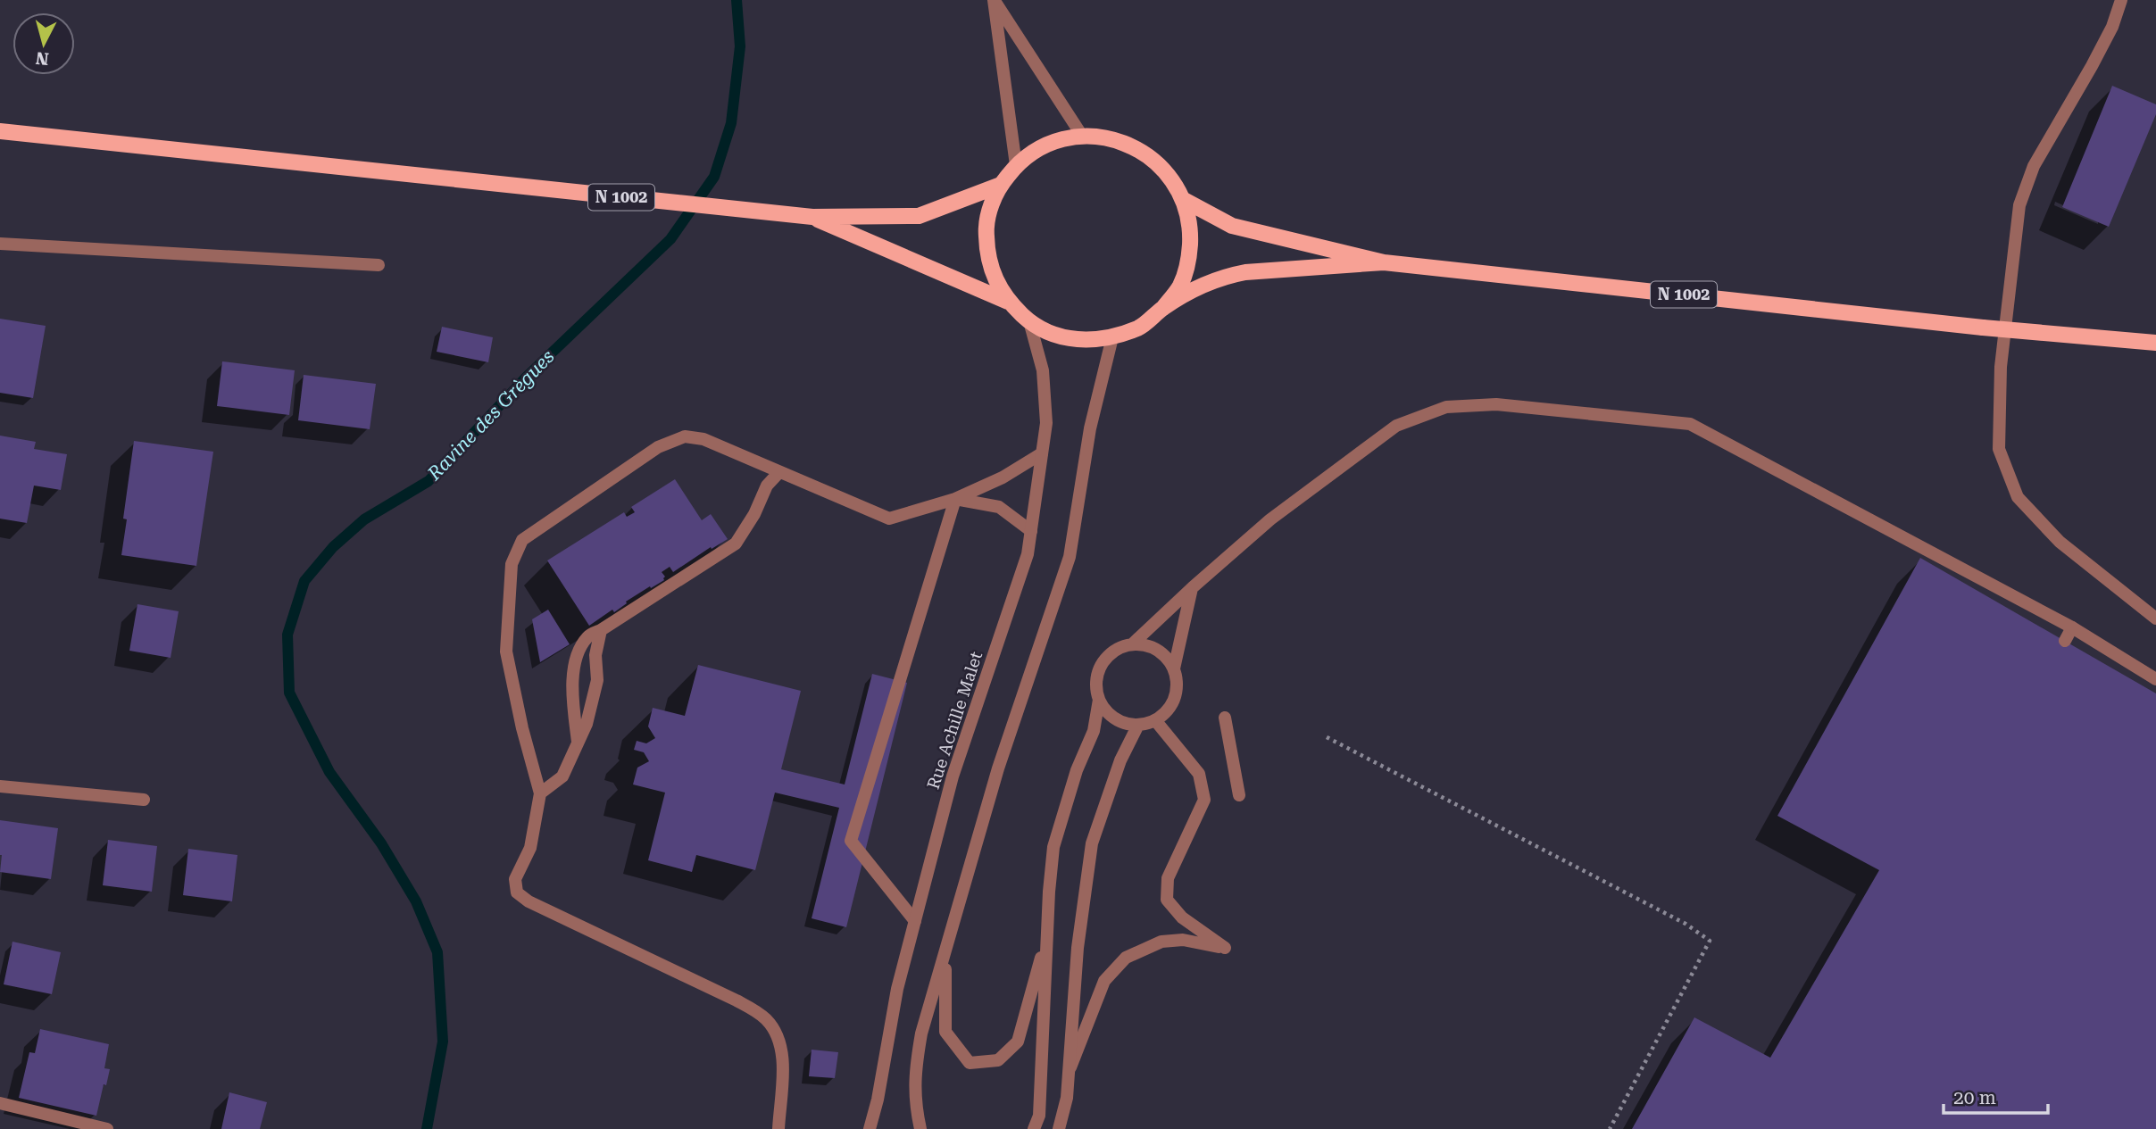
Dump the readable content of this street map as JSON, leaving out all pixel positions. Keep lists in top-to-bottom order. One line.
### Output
{"streets":{"main road":["N 1002"],"street":["Rue Achille Malet"]},"crossings":[["N 1002","Rue Achille Malet"]],"water":["Ravine des Grègues"],"scale_bar":"20 m","north":"bottom"}
